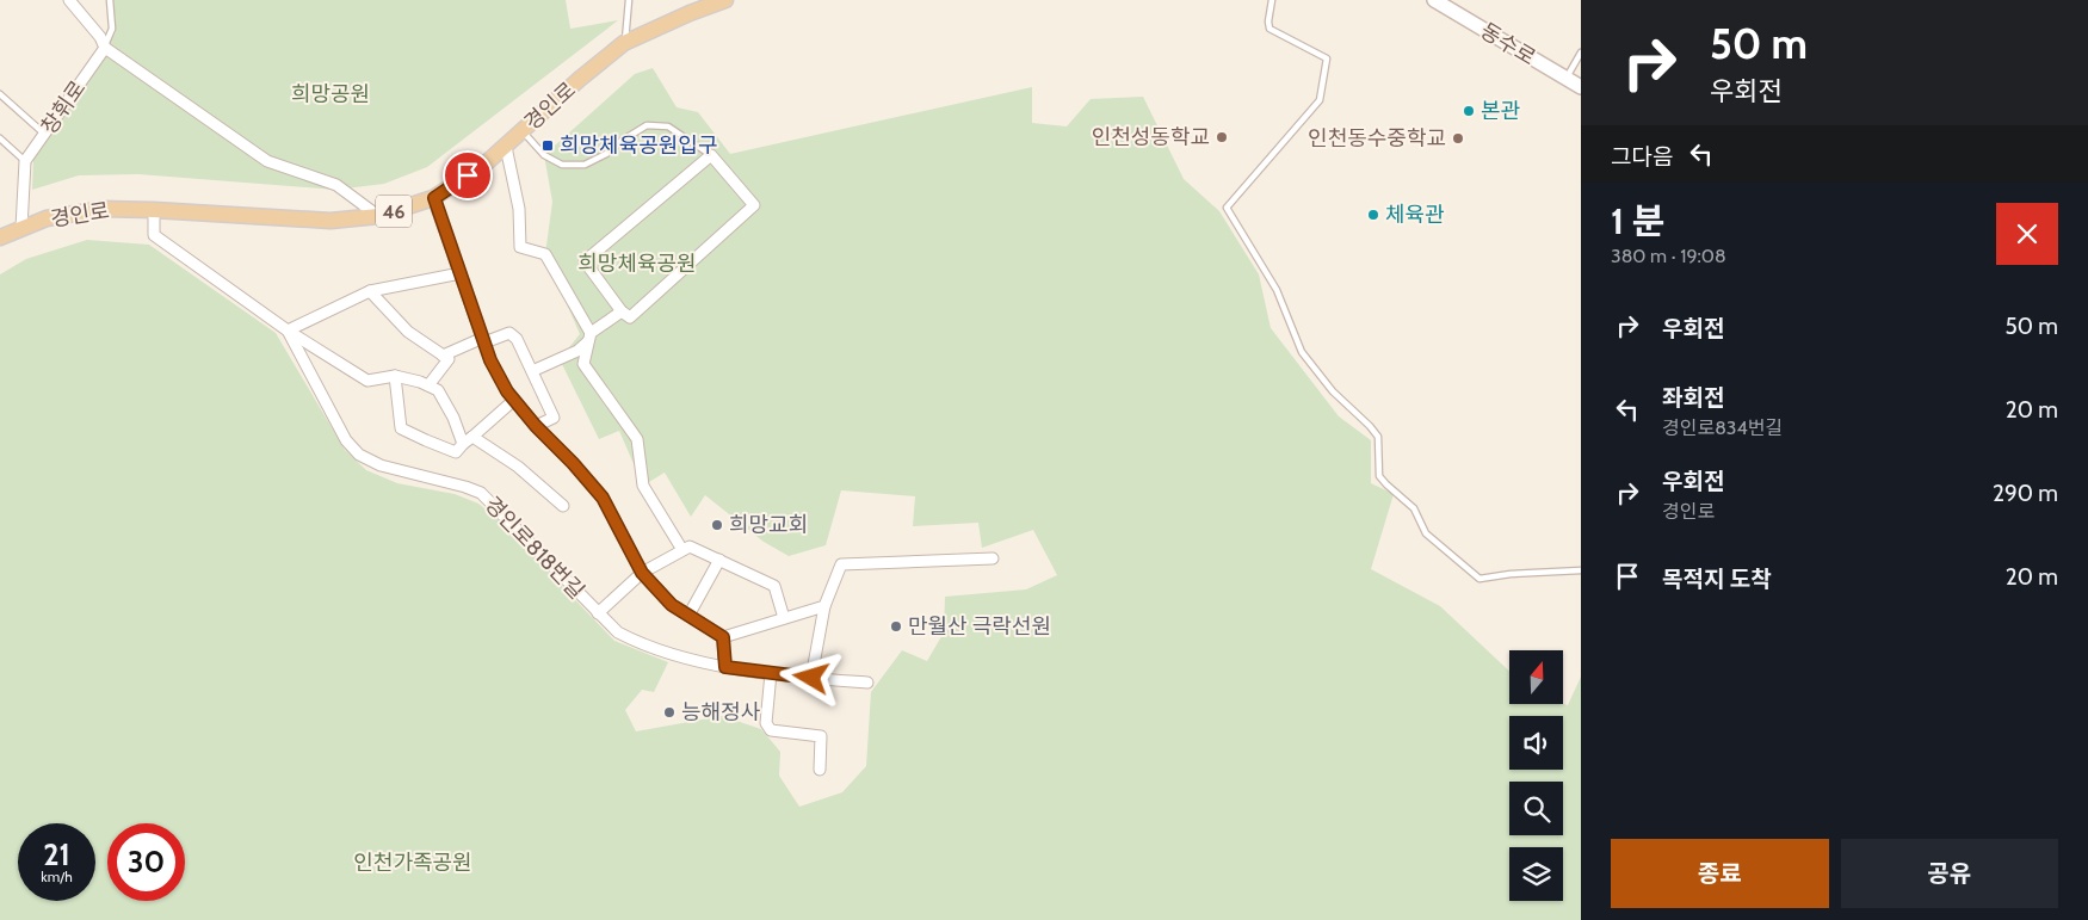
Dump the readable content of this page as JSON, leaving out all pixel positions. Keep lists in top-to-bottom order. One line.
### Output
{"streets":{"main road":["경인로","46"],"street":["동수로","창휘로","경인로818번길"]},"crossings":[["경인로","경인로818번길"]],"parks":["희망공원","희망체육공원","인천가족공원"],"places":{"other":["본관","인천성동학교","인천동수중학교","체육관","희망교회","만월산 극락선원","능해정사"],"transit":["희망체육공원입구"]},"north":"top","page":{"turn":["50 m","우회전"],"then":"그다음","heading":["1 분","380 m · 19:08"],"list":[{"name":"우회전","value":"50 m"},{"name":"좌회전","note":"경인로834번길","value":"20 m"},{"name":"우회전","note":"경인로","value":"290 m"},{"name":"목적지 도착","value":"20 m"}],"speed":"21 km/h","limit":"30","buttons":["종료","공유"]}}
